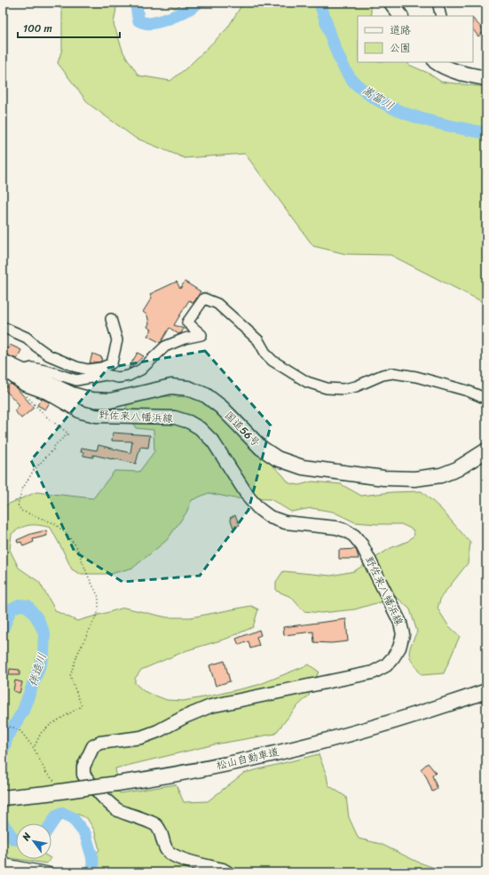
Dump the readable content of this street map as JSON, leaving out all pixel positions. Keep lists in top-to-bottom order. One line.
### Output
{"streets":{"highway":["国道56号","松山自動車道"],"main road":["野佐来八幡浜線"]},"water":["嵩富川","伴造川"],"legend":["道路","公園"],"scale_bar":"100 m","north":"top left"}
